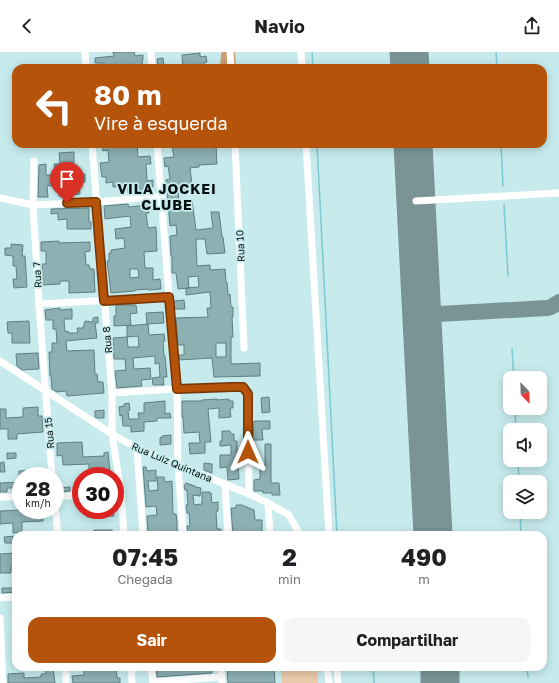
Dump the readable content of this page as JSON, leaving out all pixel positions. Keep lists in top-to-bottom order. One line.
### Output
{"streets":{"street":["Rua 10","Rua 7","Rua 8","Rua 15","Rua Luiz Quintana"]},"crossings":[["Rua 7","Rua 15"],["Rua 7","Rua Luiz Quintana"],["Rua 8","Rua Luiz Quintana"],["Rua 15","Rua Luiz Quintana"]],"districts":["VILA JOCKEI CLUBE"],"north":"bottom right","page":{"header":"Navio","turn":["80 m","Vire à esquerda"],"speed":"28 km/h","limit":"30","eta":["07:45","Chegada","2","min","490","m"],"buttons":["Sair","Compartilhar"]}}
